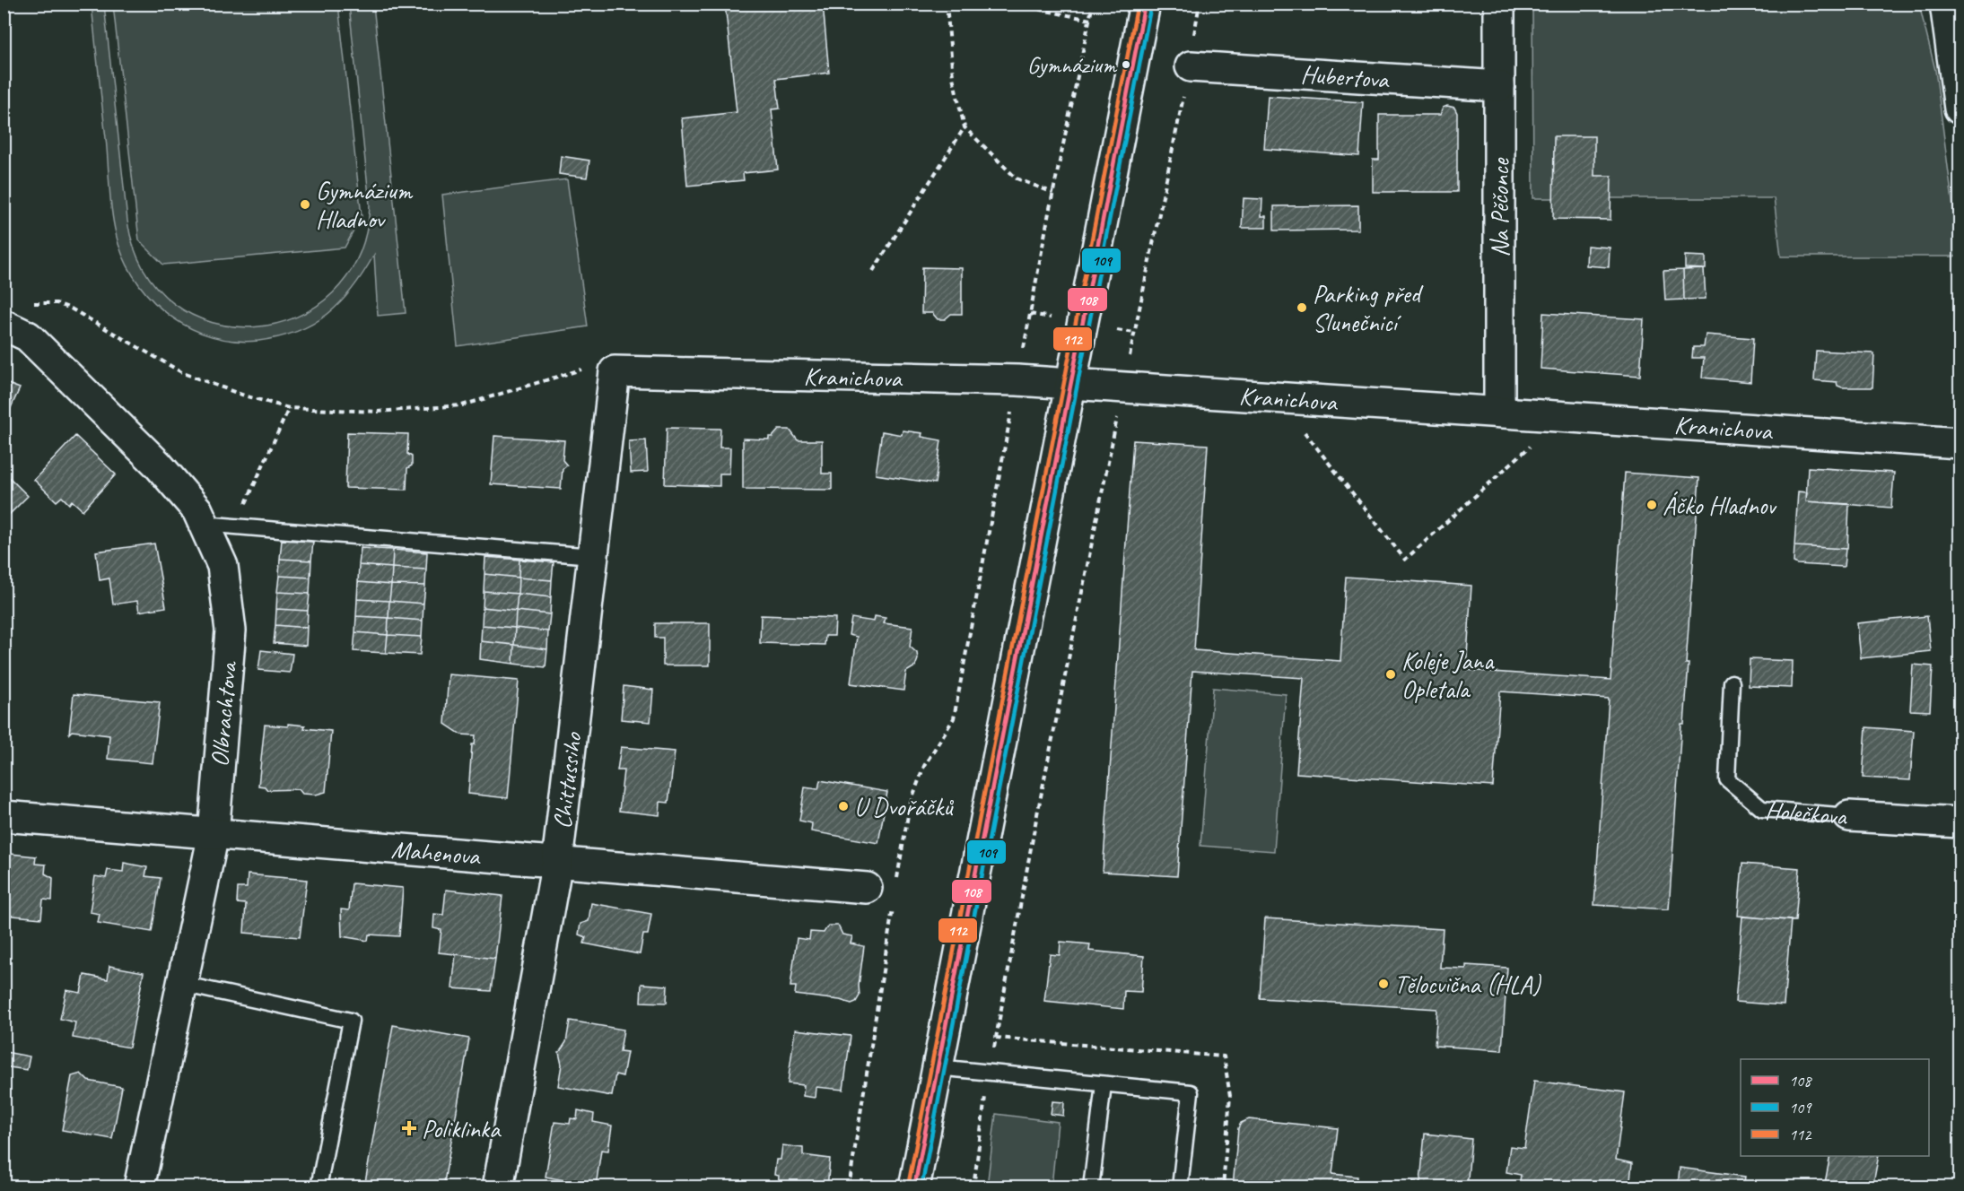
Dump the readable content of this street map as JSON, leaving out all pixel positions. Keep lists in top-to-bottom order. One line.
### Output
{"streets":{"street":["Hubertova","Na Pěčonce","Kranichova","Olbrachtova","Chittussiho","Holečkova","Mahenova"]},"crossings":[["Hubertova","Na Pěčonce"],["Na Pěčonce","Kranichova"],["Kranichova","Chittussiho"],["Olbrachtova","Mahenova"],["Chittussiho","Mahenova"]],"places":{"other":["Gymnázium","Gymnázium Hladnov","Parking před Slunečnicí","Áčko Hladnov","Koleje Jana Opletala","U Dvořáčků","Tělocvična (HLA)"],"health":["Poliklinka"]},"lines":["transit line 108","transit line 112","transit line 109"],"legend":["108","109","112"]}
